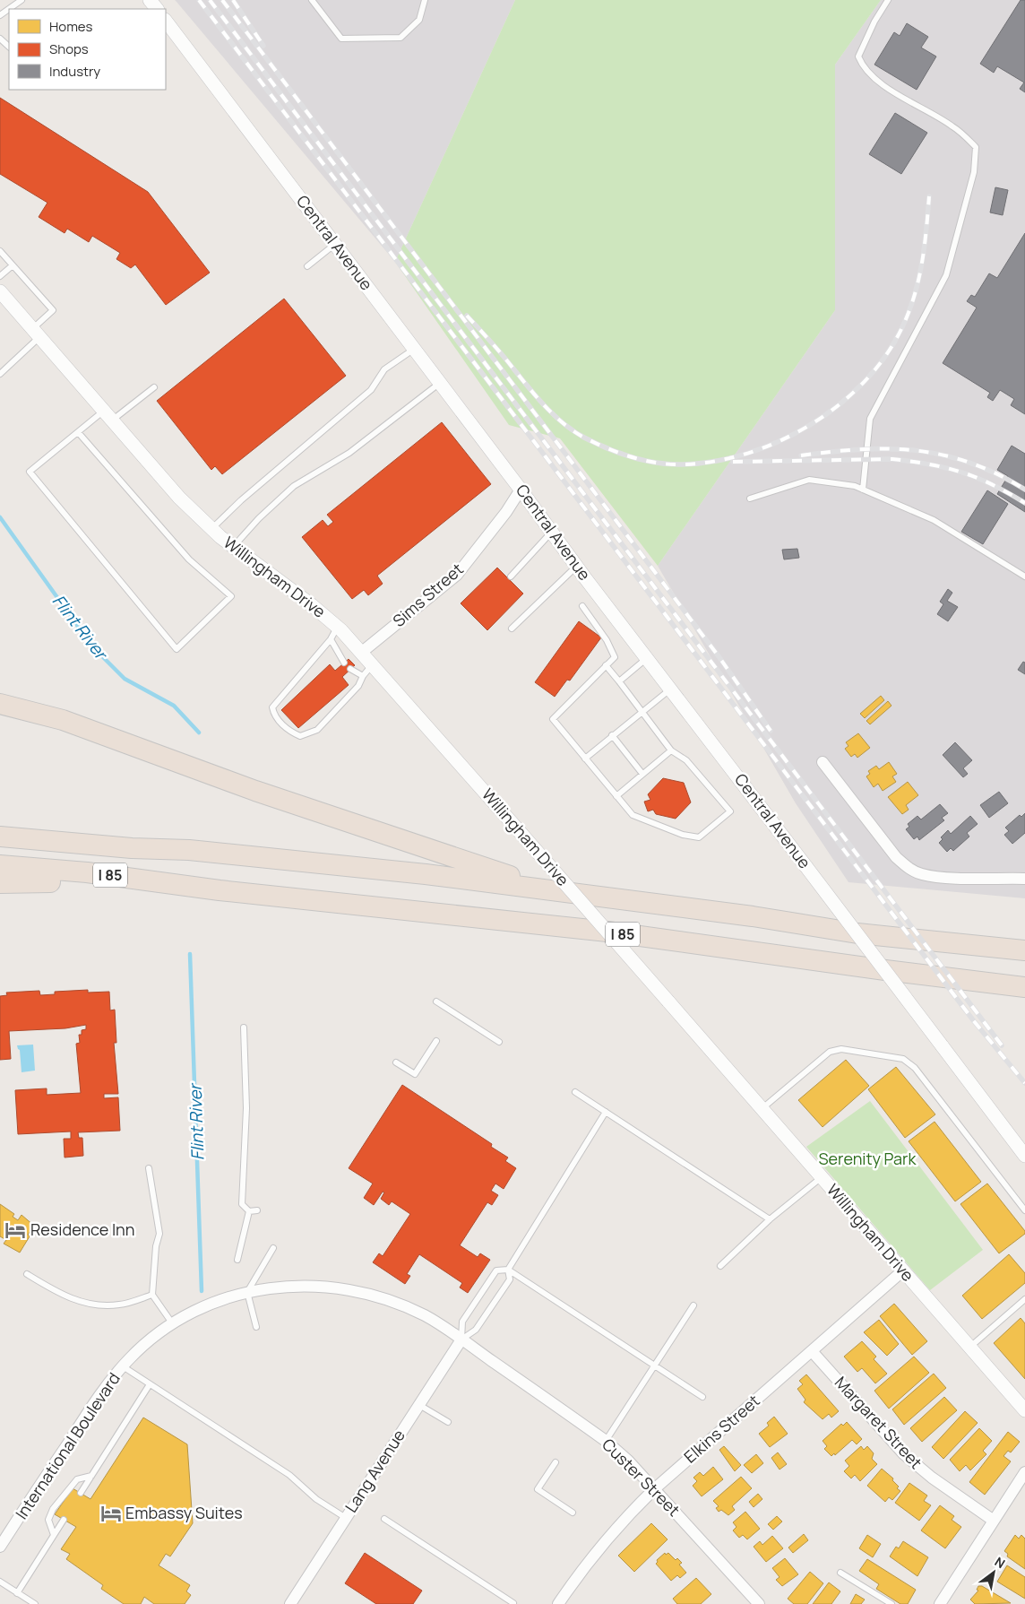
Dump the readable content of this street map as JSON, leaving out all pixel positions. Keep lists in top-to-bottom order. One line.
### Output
{"streets":{"highway":["I 85"],"street":["Central Avenue","Willingham Drive","Sims Street","Margaret Street","Elkins Street","International Boulevard","Lang Avenue","Custer Street"]},"crossings":[["Central Avenue","Sims Street"],["Willingham Drive","Sims Street"],["Willingham Drive","Elkins Street"],["Margaret Street","Elkins Street"],["Elkins Street","Custer Street"],["International Boulevard","Lang Avenue"],["International Boulevard","Custer Street"],["Lang Avenue","Custer Street"]],"water":["Flint River"],"parks":["Serenity Park"],"places":{"hotel":["Residence Inn","Embassy Suites"]},"legend":["Homes","Shops","Industry"],"north":"top right"}
